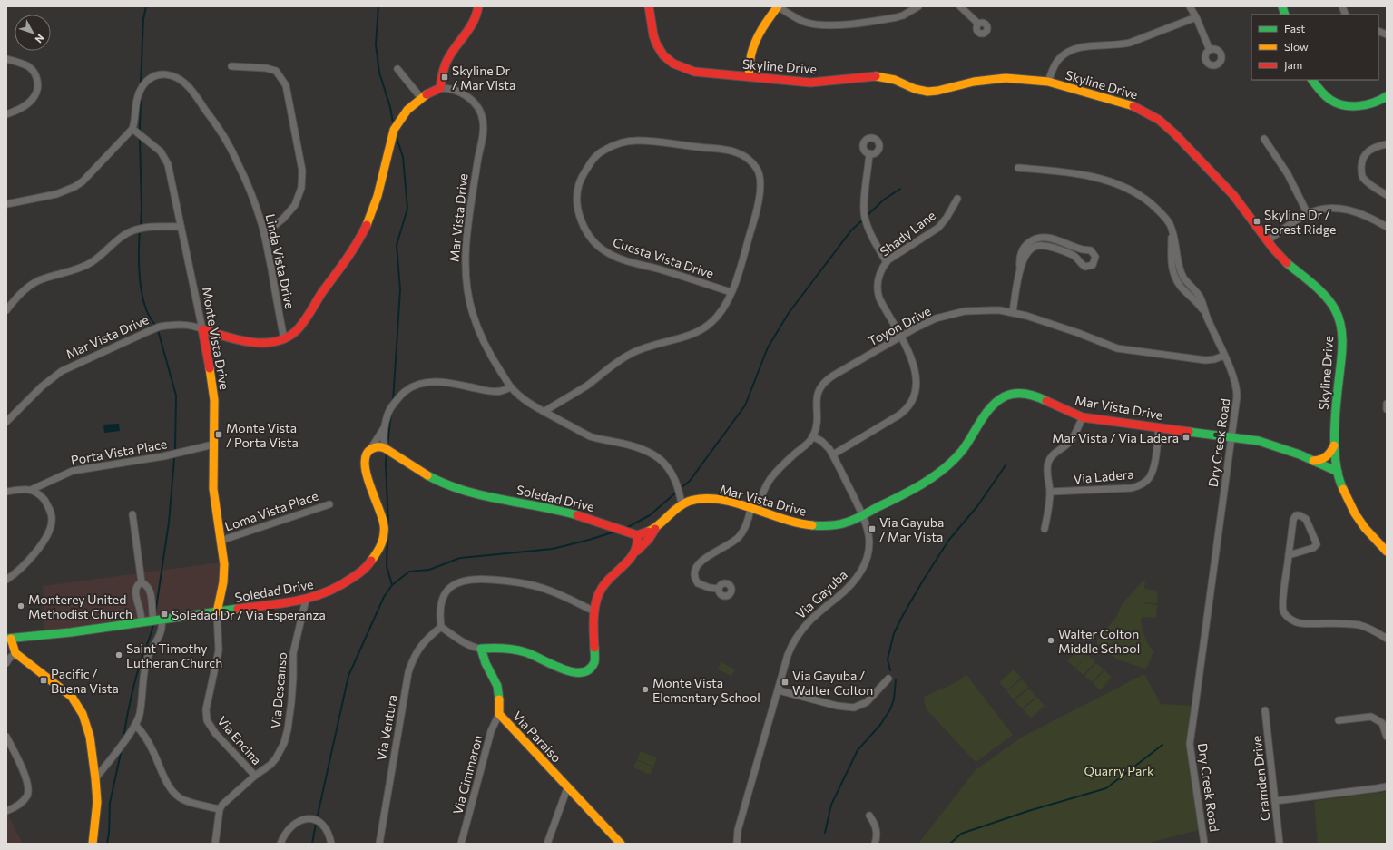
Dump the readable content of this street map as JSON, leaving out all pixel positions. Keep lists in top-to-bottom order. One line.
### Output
{"streets":{"street":["Skyline Drive","Mar Vista Drive","Shady Lane","Cuesta Vista Drive","Linda Vista Drive","Toyon Drive","Monte Vista Drive","Dry Creek Road","Porta Vista Place","Via Ladera","Soledad Drive","Loma Vista Place","Via Gayuba","Via Descanso","Via Ventura","Via Paraiso","Via Encina","Via Cimmaron","Cramden Drive"]},"crossings":[["Skyline Drive","Mar Vista Drive"],["Mar Vista Drive","Cuesta Vista Drive"],["Mar Vista Drive","Linda Vista Drive"],["Mar Vista Drive","Monte Vista Drive"],["Mar Vista Drive","Dry Creek Road"],["Mar Vista Drive","Via Ladera"],["Mar Vista Drive","Via Gayuba"],["Shady Lane","Toyon Drive"],["Shady Lane","Via Gayuba"],["Linda Vista Drive","Monte Vista Drive"],["Toyon Drive","Dry Creek Road"],["Toyon Drive","Via Gayuba"],["Monte Vista Drive","Porta Vista Place"],["Monte Vista Drive","Soledad Drive"],["Monte Vista Drive","Loma Vista Place"],["Monte Vista Drive","Via Encina"],["Soledad Drive","Via Descanso"],["Soledad Drive","Via Encina"],["Via Descanso","Via Encina"],["Via Paraiso","Via Cimmaron"]],"parks":["Quarry Park"],"places":{"transit":["Skyline Dr / Mar Vista","Skyline Dr / Forest Ridge","Monte Vista / Porta Vista","Mar Vista / Via Ladera","Via Gayuba / Mar Vista","Soledad Dr / Via Esperanza","Pacific / Buena Vista","Via Gayuba / Walter Colton"],"other":["Monterey United Methodist Church","Walter Colton Middle School","Saint Timothy Lutheran Church","Monte Vista Elementary School"]},"legend":["Fast","Slow","Jam"],"north":"bottom right"}
